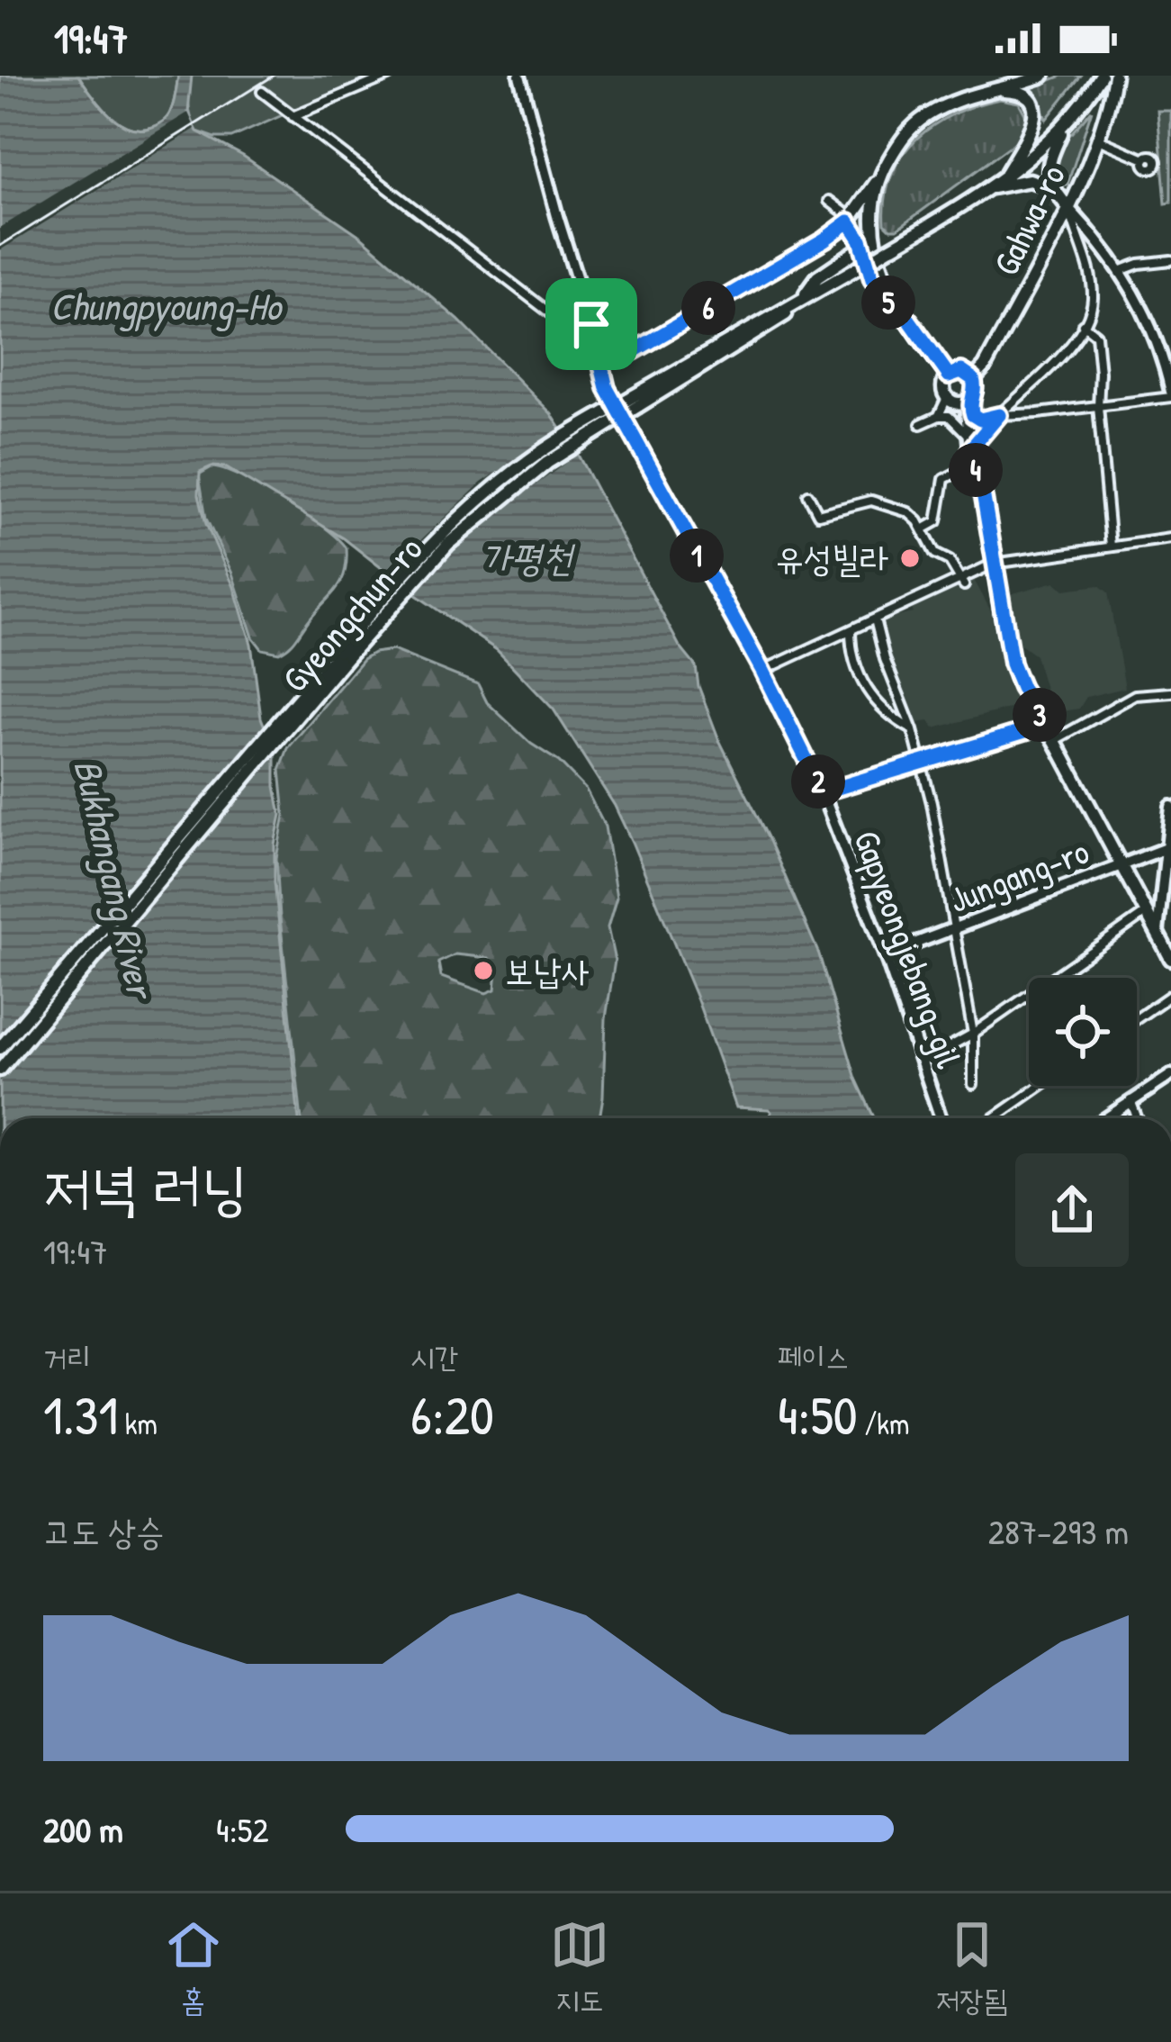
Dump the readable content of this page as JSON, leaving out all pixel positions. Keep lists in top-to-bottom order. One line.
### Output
{"streets":{"main road":["Gahwa-ro","Gyeongchun-ro"],"street":["Jungang-ro","Gapyeongjebang-gil"]},"crossings":[["Jungang-ro","Gapyeongjebang-gil"]],"water":["Chungpyoung-Ho","가평천","Bukhangang River"],"places":["유성빌라","보납사"],"page":{"status":"19:47","pins":["5","6","4","1","3","2"],"heading":["저녁 러닝","19:47"],"stats":[["거리","1.31 km"],["시간","6:20"],["페이스","4:50 /km"]],"chart":["고도 상승","287–293 m"],"list":[{"name":"200 m","note":"4:52"}],"tabs":["홈","지도","저장됨"]}}
